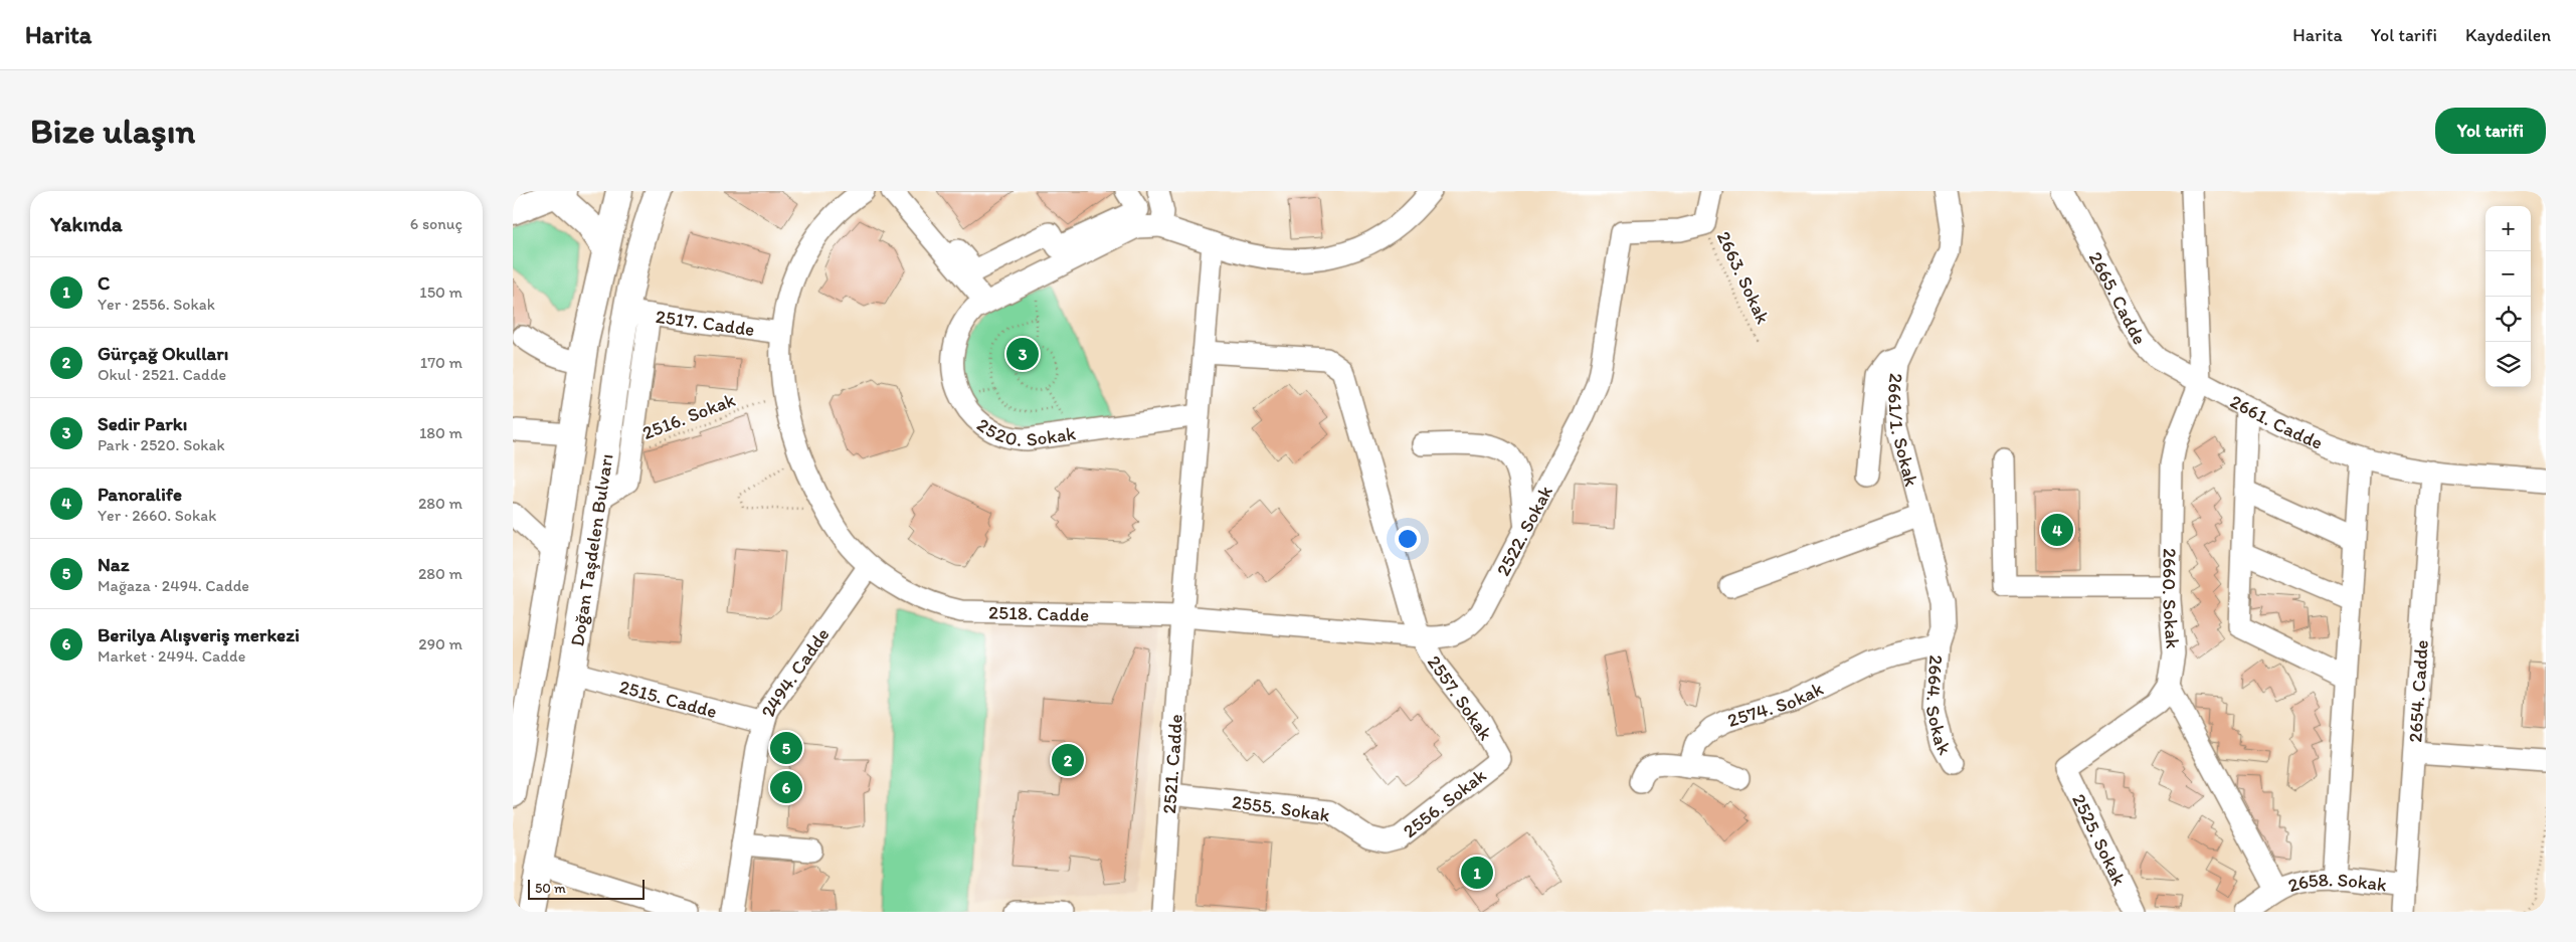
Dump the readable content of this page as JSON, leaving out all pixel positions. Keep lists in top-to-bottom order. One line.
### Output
{"streets":{"main road":["Doğan Taşdelen Bulvarı"],"street":["2665. Cadde","2517. Cadde","2661. Cadde","2520. Sokak","2661/1. Sokak","2522. Sokak","2660. Sokak","2518. Cadde","2494. Cadde","2654. Cadde","2515. Cadde","2557. Sokak","2574. Sokak","2664. Sokak","2521. Cadde","2556. Sokak","2555. Sokak","2525. Sokak","2658. Sokak"],"path":["2663. Sokak","2516. Sokak"]},"crossings":[["2663. Sokak","2522. Sokak"],["2665. Cadde","2661. Cadde"],["2665. Cadde","2660. Sokak"],["2517. Cadde","Doğan Taşdelen Bulvarı"],["2517. Cadde","2518. Cadde"],["2516. Sokak","2518. Cadde"],["2661. Cadde","2660. Sokak"],["2661. Cadde","2654. Cadde"],["2661/1. Sokak","2574. Sokak"],["2661/1. Sokak","2664. Sokak"],["2522. Sokak","2518. Cadde"],["2522. Sokak","2557. Sokak"],["2522. Sokak","2521. Cadde"],["Doğan Taşdelen Bulvarı","2515. Cadde"],["2660. Sokak","2525. Sokak"],["2518. Cadde","2494. Cadde"],["2518. Cadde","2521. Cadde"],["2494. Cadde","2515. Cadde"],["2654. Cadde","2658. Sokak"],["2557. Sokak","2556. Sokak"],["2574. Sokak","2664. Sokak"],["2521. Cadde","2555. Sokak"],["2556. Sokak","2555. Sokak"]],"scale_bar":"50 m","page":{"header":"Harita","nav":["Harita","Yol tarifi","Kaydedilen"],"buttons":"Yol tarifi","title":"Bize ulaşın","heading":["Yakında","6 sonuç"],"map_buttons":["+","−"],"list":[{"mark":"1","name":"C","note":"Yer · 2556. Sokak","value":"150 m"},{"mark":"2","name":"Gürçağ Okulları","note":"Okul · 2521. Cadde","value":"170 m"},{"mark":"3","name":"Sedir Parkı","note":"Park · 2520. Sokak","value":"180 m"},{"mark":"4","name":"Panoralife","note":"Yer · 2660. Sokak","value":"280 m"},{"mark":"5","name":"Naz","note":"Mağaza · 2494. Cadde","value":"280 m"},{"mark":"6","name":"Berilya Alışveriş merkezi","note":"Market · 2494. Cadde","value":"290 m"}],"pins":["3","4","5","2","6","1"],"scale":"50 m"}}
